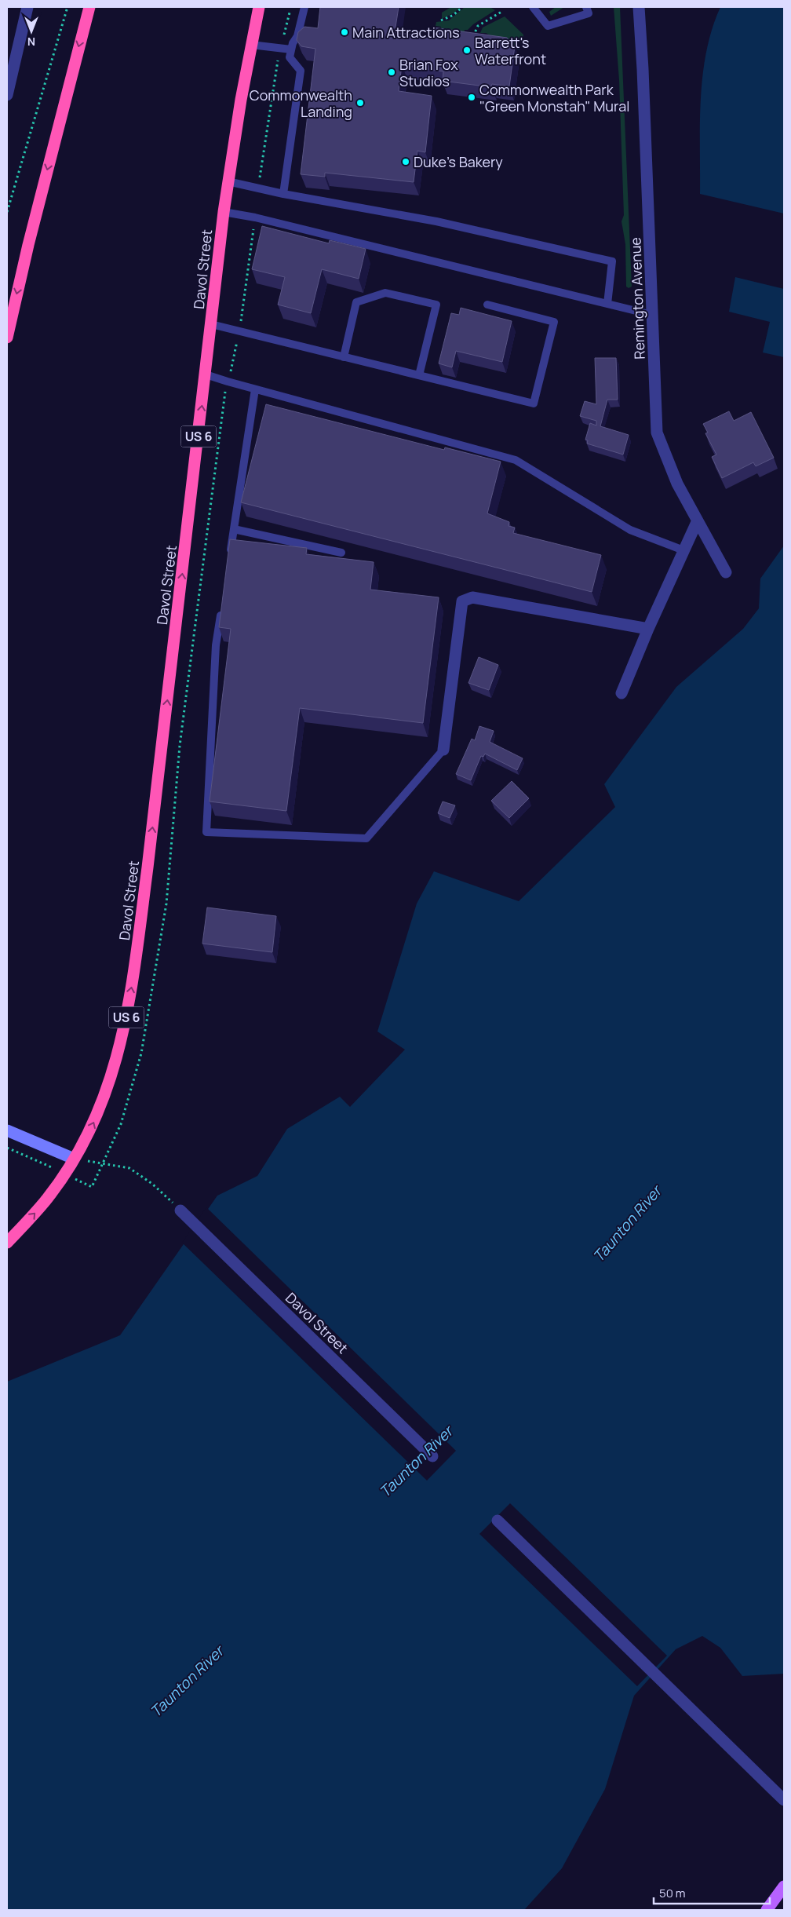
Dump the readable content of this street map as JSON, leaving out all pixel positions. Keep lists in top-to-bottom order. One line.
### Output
{"streets":{"highway":["Davol Street","US 6"],"street":["Remington Avenue"]},"crossings":[["Davol Street","US 6"]],"one_way":["Davol Street"],"water":["Taunton River"],"places":["Main Attractions","Barrett's Waterfront","Brian Fox Studios","Commonwealth Park \"Green Monstah\" Mural","Commonwealth Landing","Duke's Bakery"],"scale_bar":"50 m","north":"bottom"}
